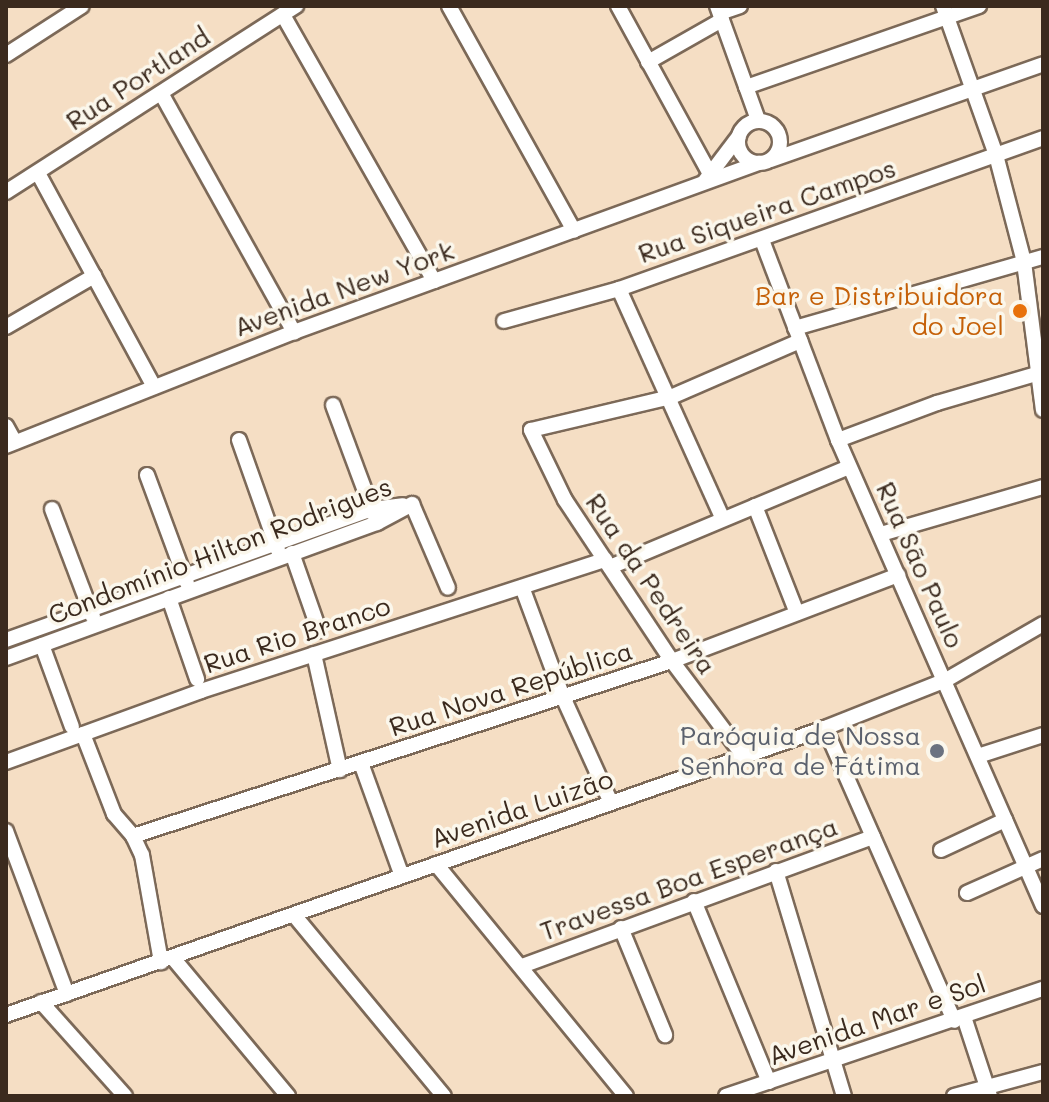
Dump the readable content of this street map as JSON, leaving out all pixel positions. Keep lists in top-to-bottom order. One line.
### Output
{"streets":{"street":["Rua Portland","Rua Siqueira Campos","Avenida New York","Condomínio Hilton Rodrigues","Rua São Paulo","Rua da Pedreira","Rua Rio Branco","Rua Nova República","Avenida Luizão","Travessa Boa Esperança","Avenida Mar e Sol"]},"crossings":[["Rua Siqueira Campos","Rua São Paulo"],["Rua São Paulo","Rua Rio Branco"],["Rua São Paulo","Rua Nova República"],["Rua São Paulo","Avenida Luizão"],["Rua da Pedreira","Rua Rio Branco"],["Rua da Pedreira","Rua Nova República"],["Rua da Pedreira","Avenida Luizão"]],"places":["Bar e Distribuidora do Joel","Paróquia de Nossa Senhora de Fátima"]}
